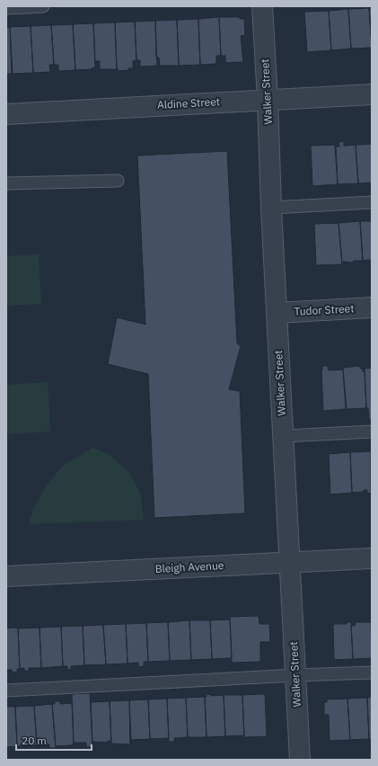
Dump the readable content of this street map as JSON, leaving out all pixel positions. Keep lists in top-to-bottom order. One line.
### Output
{"streets":{"street":["Walker Street","Aldine Street","Tudor Street","Bleigh Avenue"]},"crossings":[["Walker Street","Aldine Street"],["Walker Street","Tudor Street"],["Walker Street","Bleigh Avenue"]],"scale_bar":"20 m"}
